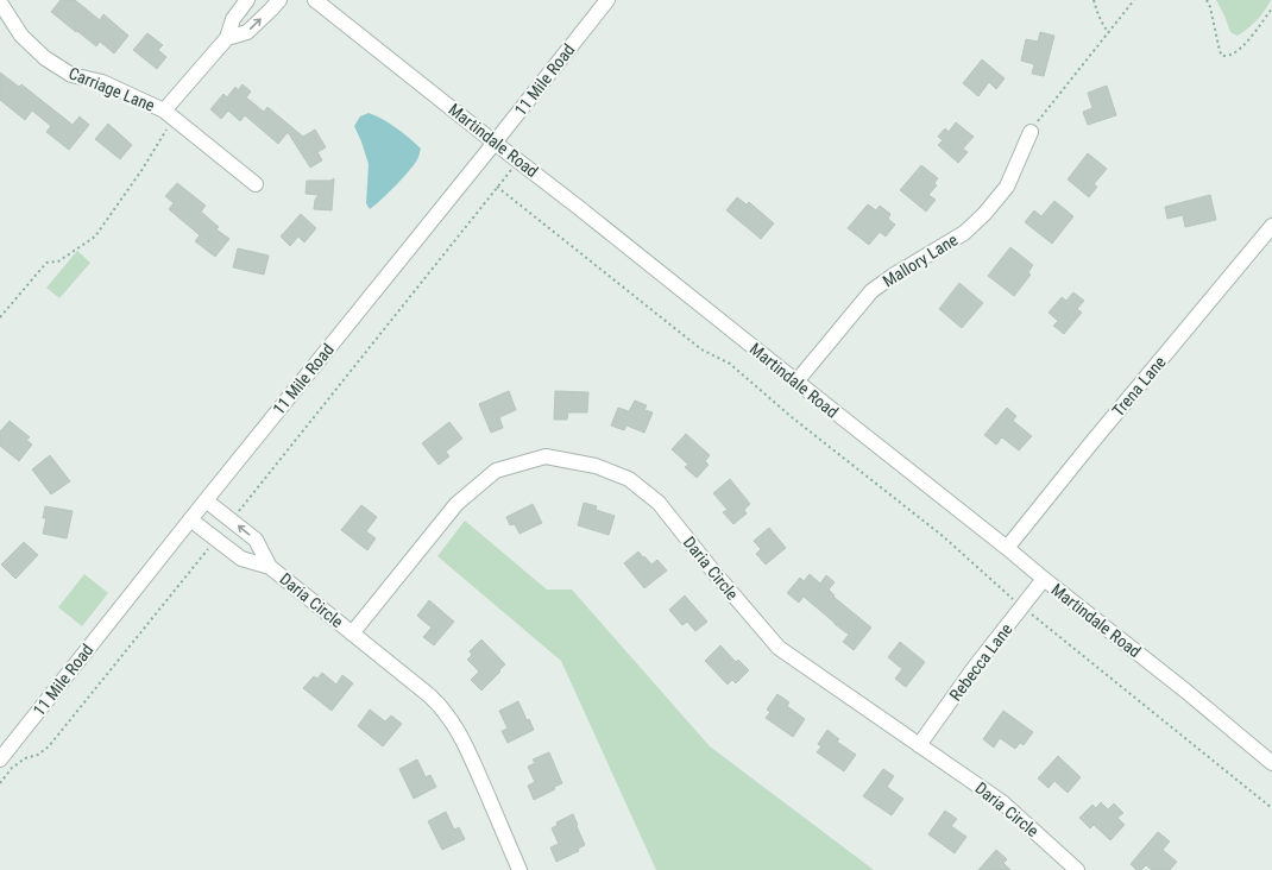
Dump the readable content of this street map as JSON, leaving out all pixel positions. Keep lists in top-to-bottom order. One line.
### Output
{"streets":{"street":["11 Mile Road","Carriage Lane","Martindale Road","Mallory Lane","Trena Lane","Daria Circle","Rebecca Lane"]},"crossings":[["11 Mile Road","Martindale Road"],["11 Mile Road","Daria Circle"],["Martindale Road","Mallory Lane"],["Martindale Road","Trena Lane"],["Martindale Road","Rebecca Lane"],["Daria Circle","Rebecca Lane"]]}
